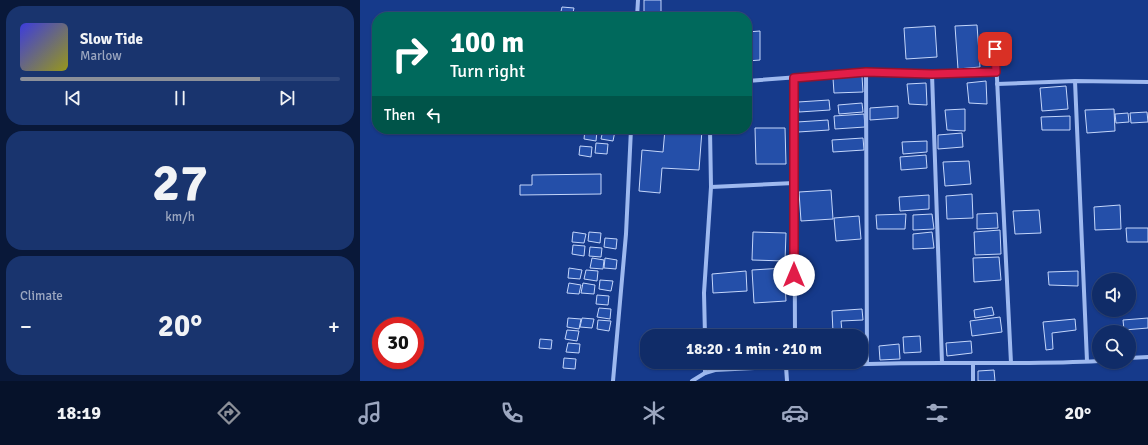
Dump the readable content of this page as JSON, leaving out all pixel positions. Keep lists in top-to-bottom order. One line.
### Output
{"page":{"turn":["100 m","Turn right"],"song":["Slow Tide","Marlow"],"then":"Then","tile":[["27","km/h"],"Climate"],"heat":["−","20°","+"],"limit":"30","trip":"18:20 · 1 min · 210 m","tabs":["18:19","20°"]}}
